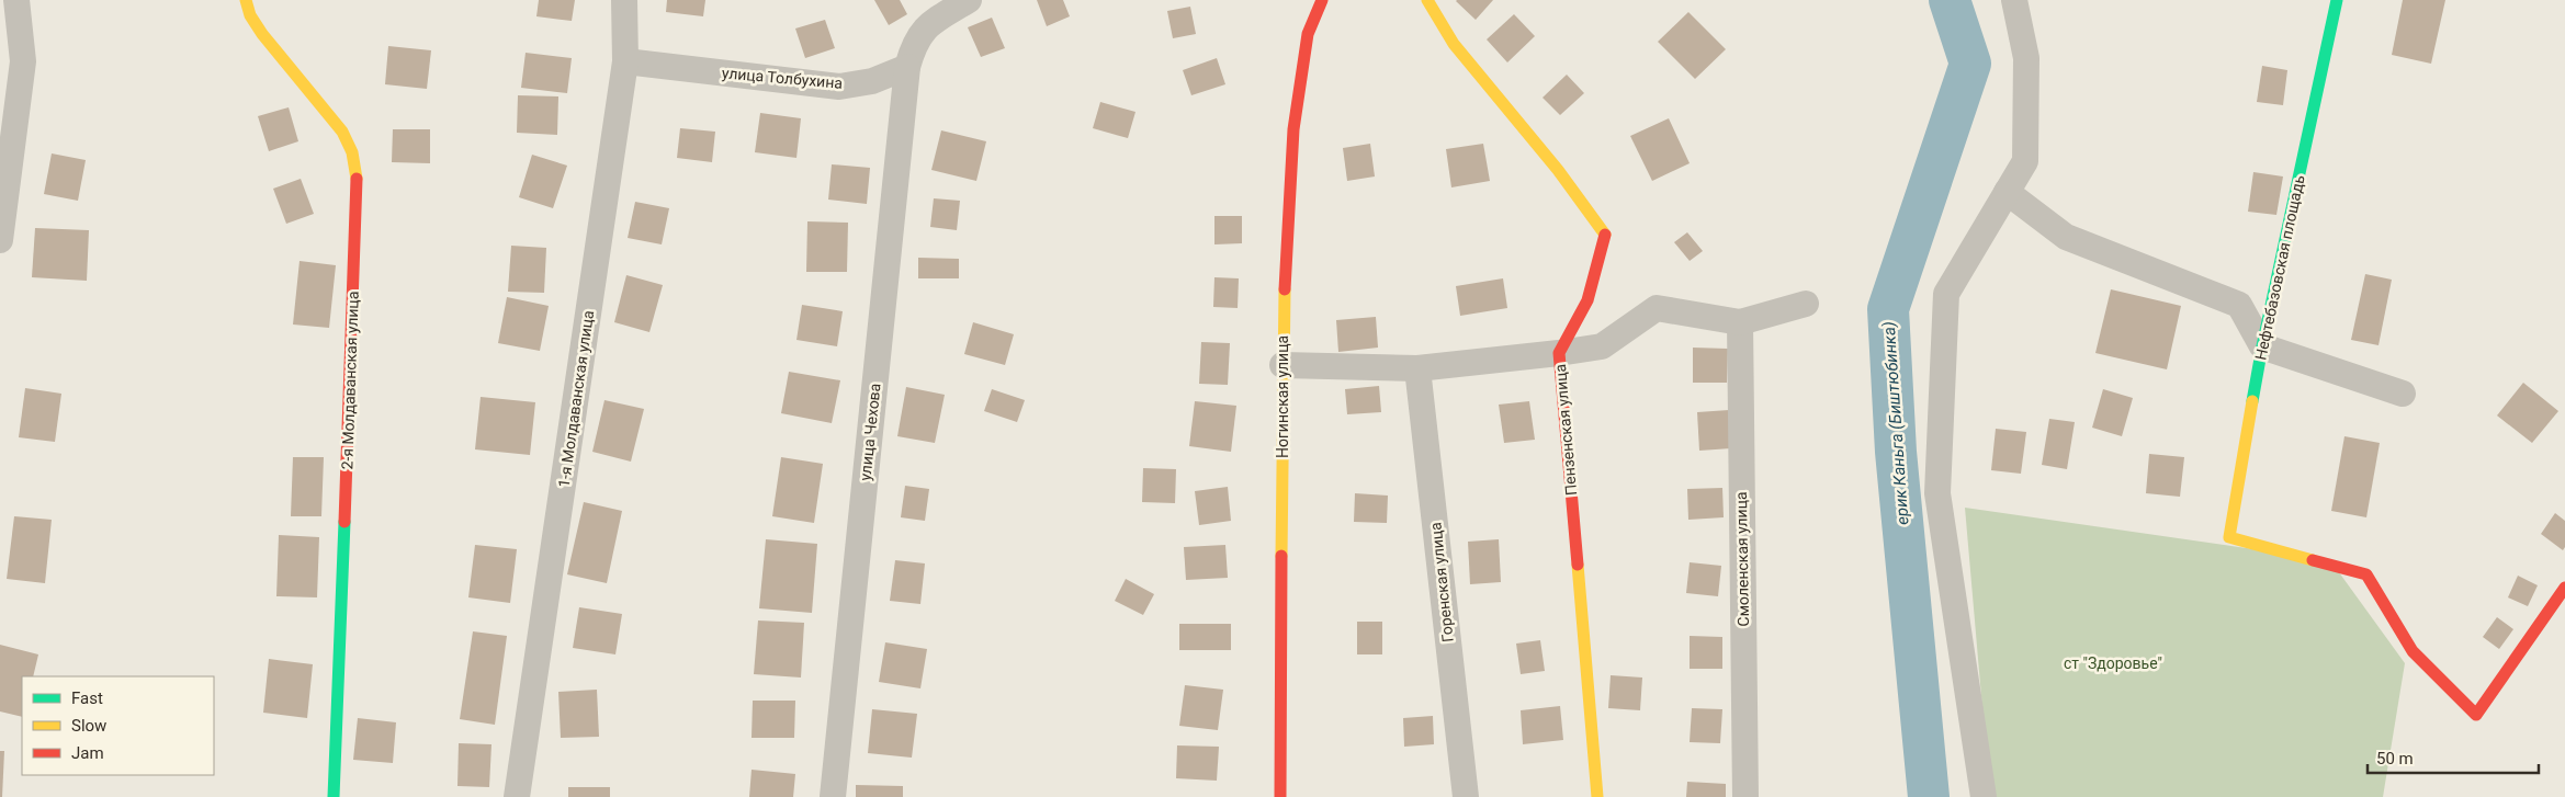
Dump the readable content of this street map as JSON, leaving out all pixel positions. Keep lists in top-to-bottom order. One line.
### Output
{"streets":{"street":["улица Толбухина","Нефтебазовская площадь","2-я Молдаванская улица","Ногинская улица","1-я Молдаванская улица","Пензенская улица","улица Чехова","Смоленская улица","Горенская улица"]},"crossings":[["улица Толбухина","1-я Молдаванская улица"],["улица Толбухина","улица Чехова"]],"water":["ерик Каньга (Биштюбинка)"],"parks":["ст \"Здоровье\""],"legend":["Fast","Slow","Jam"],"scale_bar":"50 m"}
